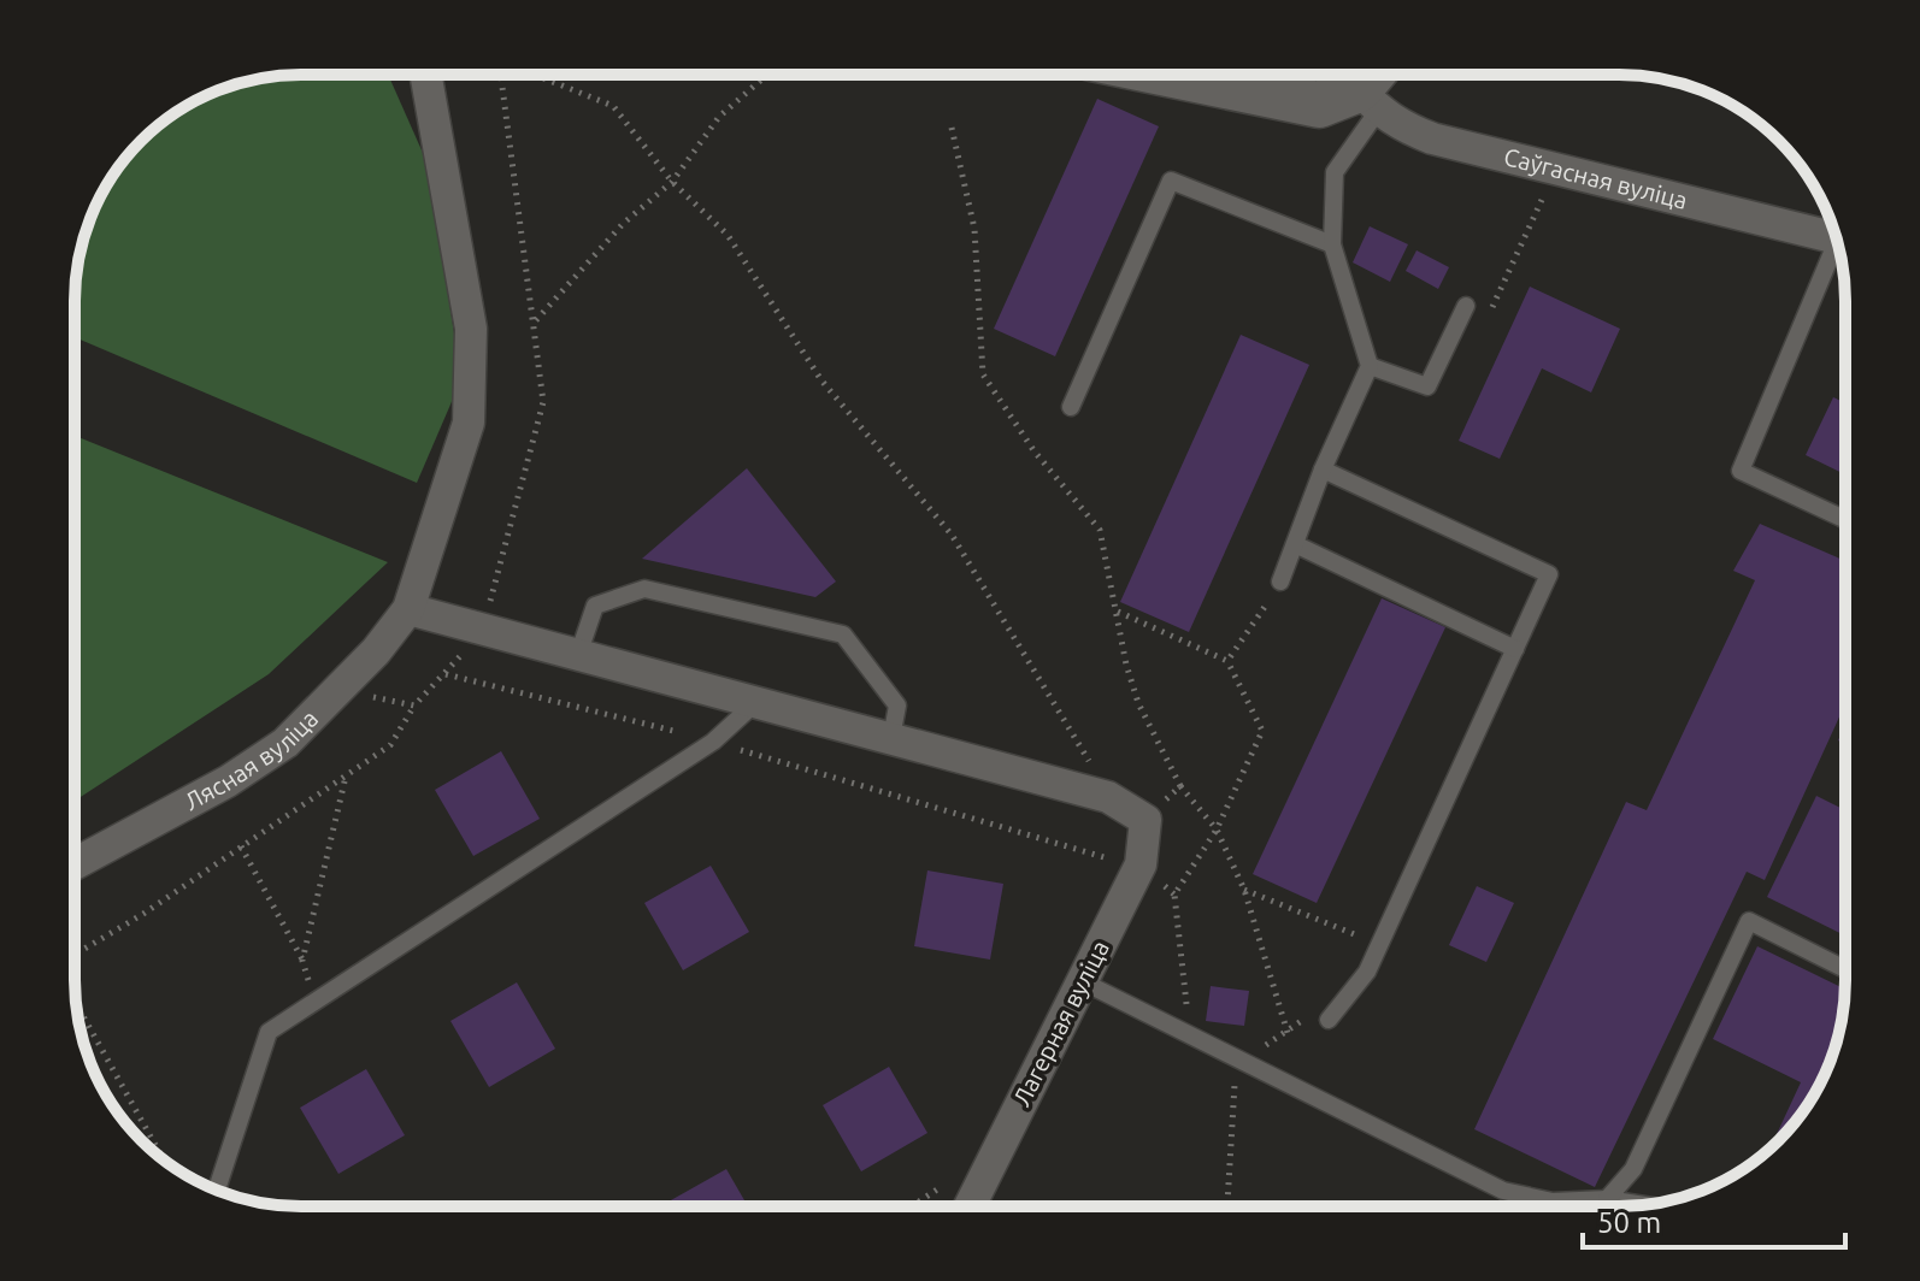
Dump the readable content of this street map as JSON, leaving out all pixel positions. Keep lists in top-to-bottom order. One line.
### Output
{"streets":{"street":["Саўгасная вуліца","Лясная вуліца","Лагерная вуліца"]},"scale_bar":"50 m"}
